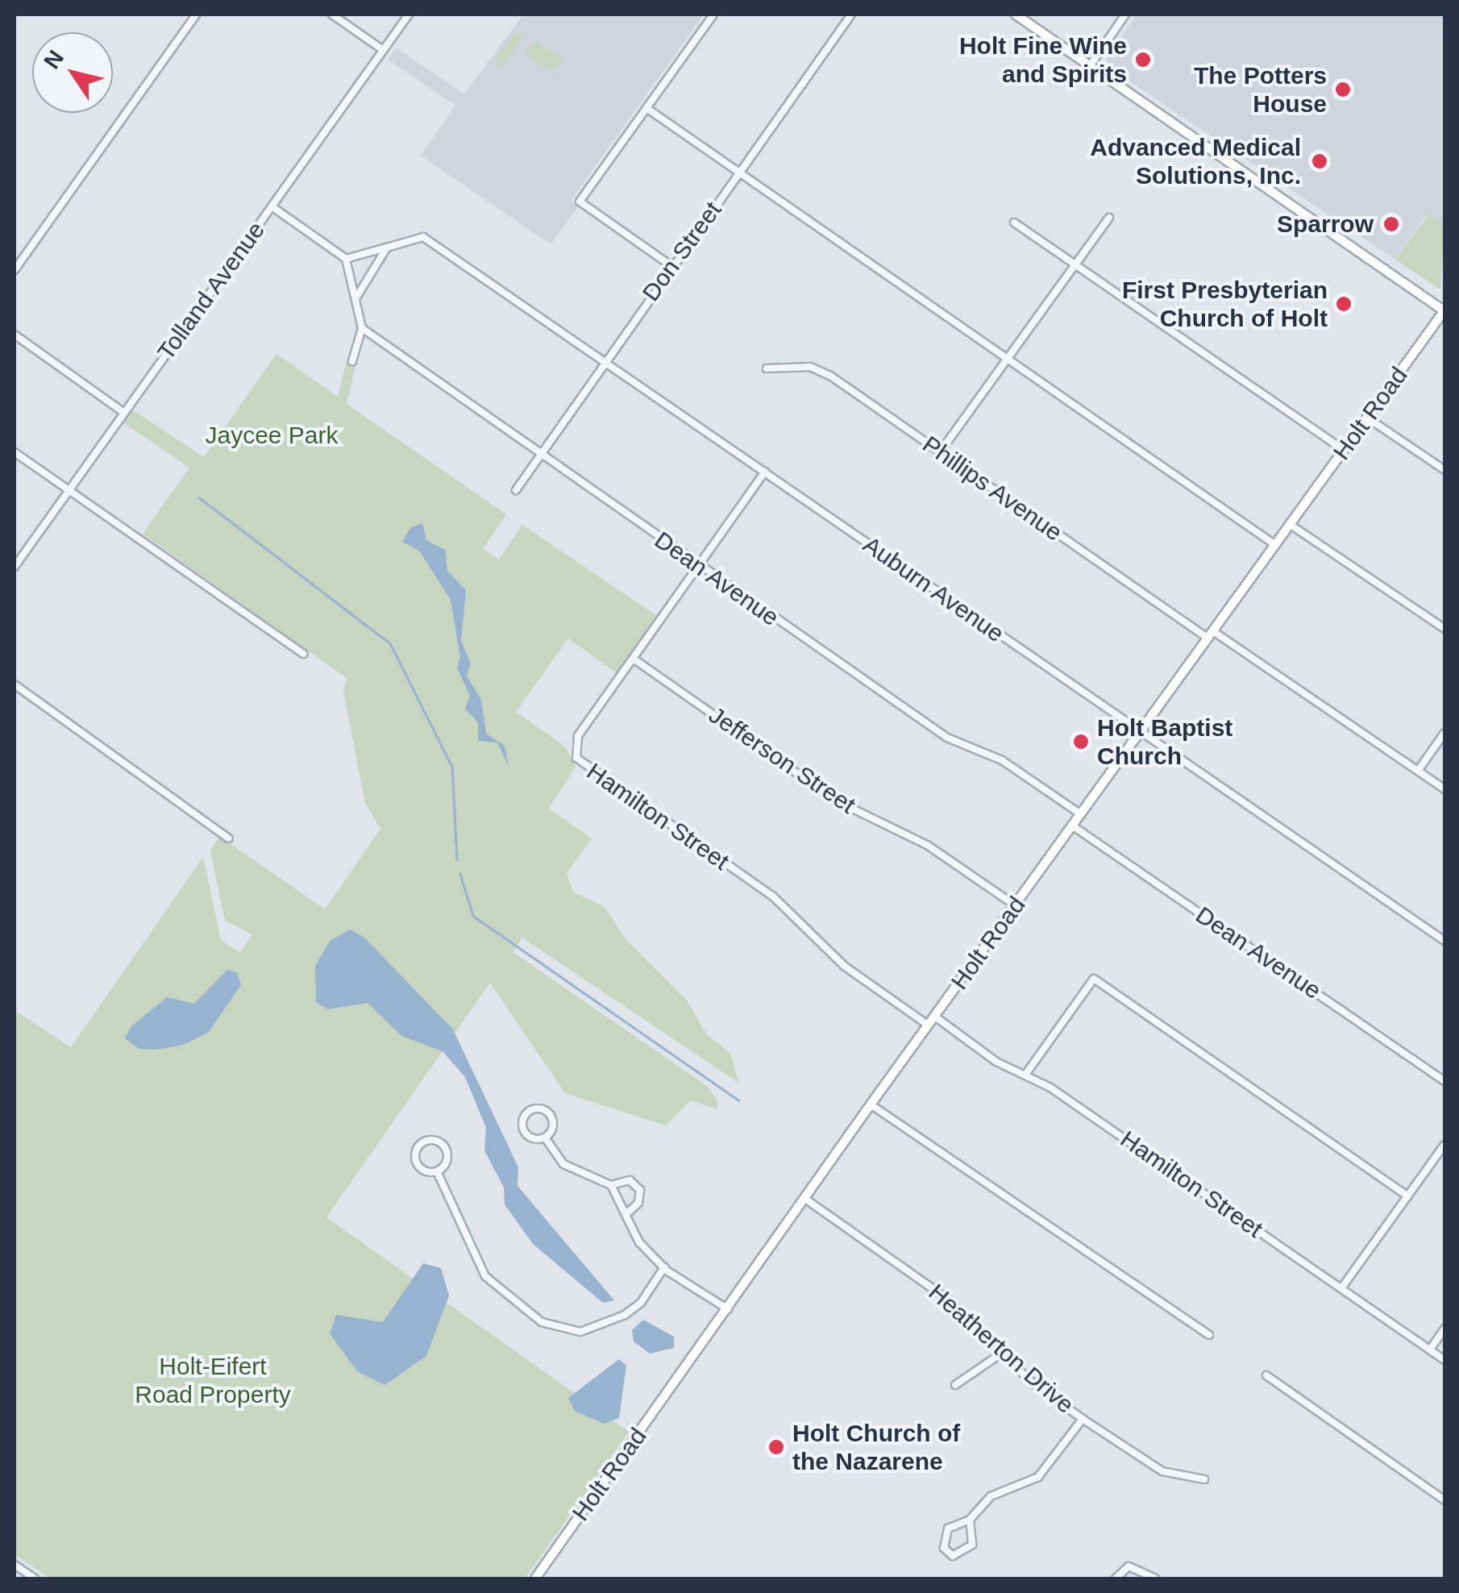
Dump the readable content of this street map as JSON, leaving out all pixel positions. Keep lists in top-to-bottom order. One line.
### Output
{"streets":{"main road":["Holt Road"],"street":["Don Street","Tolland Avenue","Phillips Avenue","Dean Avenue","Auburn Avenue","Jefferson Street","Hamilton Street","Heatherton Drive"]},"crossings":[["Don Street","Dean Avenue"],["Don Street","Auburn Avenue"],["Holt Road","Phillips Avenue"],["Holt Road","Dean Avenue"],["Holt Road","Auburn Avenue"],["Holt Road","Jefferson Street"],["Holt Road","Hamilton Street"],["Holt Road","Heatherton Drive"],["Jefferson Street","Hamilton Street"]],"parks":["Jaycee Park","Holt-Eifert Road Property"],"places":["Holt Fine Wine and Spirits","The Potters House","Advanced Medical Solutions, Inc.","Sparrow","First Presbyterian Church of Holt","Holt Baptist Church","Holt Church of the Nazarene"],"north":"top left"}
